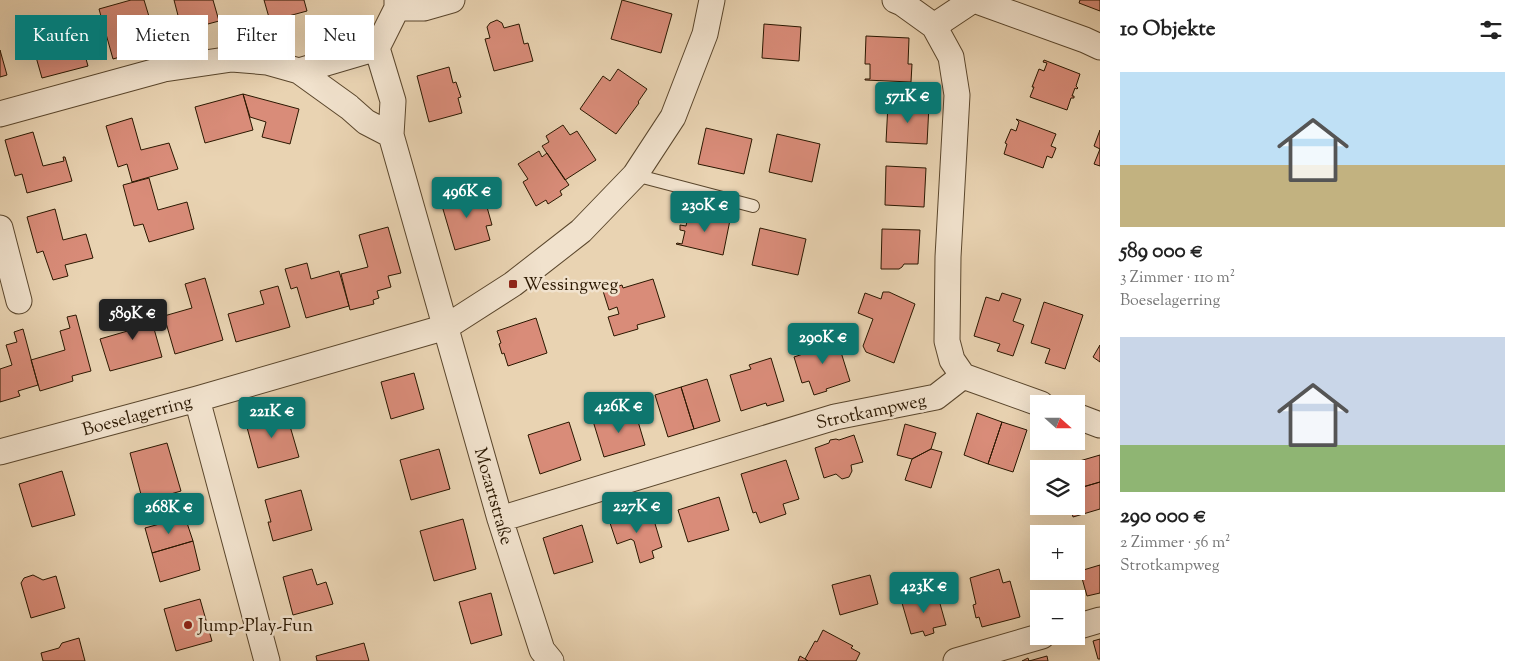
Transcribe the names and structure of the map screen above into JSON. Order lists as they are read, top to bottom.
{
  "streets": {
    "street": ["Strotkampweg", "Boeselagerring", "Mozartstraße"]
  },
  "crossings": [
    ["Strotkampweg", "Mozartstraße"],
    ["Boeselagerring", "Mozartstraße"]
  ],
  "places": {
    "transit": ["Wessingweg"],
    "other": ["Jump-Play-Fun"]
  },
  "north": "right",
  "page": {
    "heading": "10 Objekte",
    "chip": [
      "Kaufen",
      "Mieten",
      "Filter",
      "Neu"
    ],
    "list": [
      {
        "name": "589 000 €",
        "note": "3 Zimmer · 110 m² · Boeselagerring"
      },
      {
        "name": "290 000 €",
        "note": "2 Zimmer · 56 m² · Strotkampweg"
      }
    ],
    "price": [
      "571K €",
      "496K €",
      "230K €",
      "589K €",
      "290K €",
      "426K €",
      "221K €",
      "227K €",
      "268K €",
      "423K €"
    ],
    "map_buttons": ["+", "−"]
  }
}
